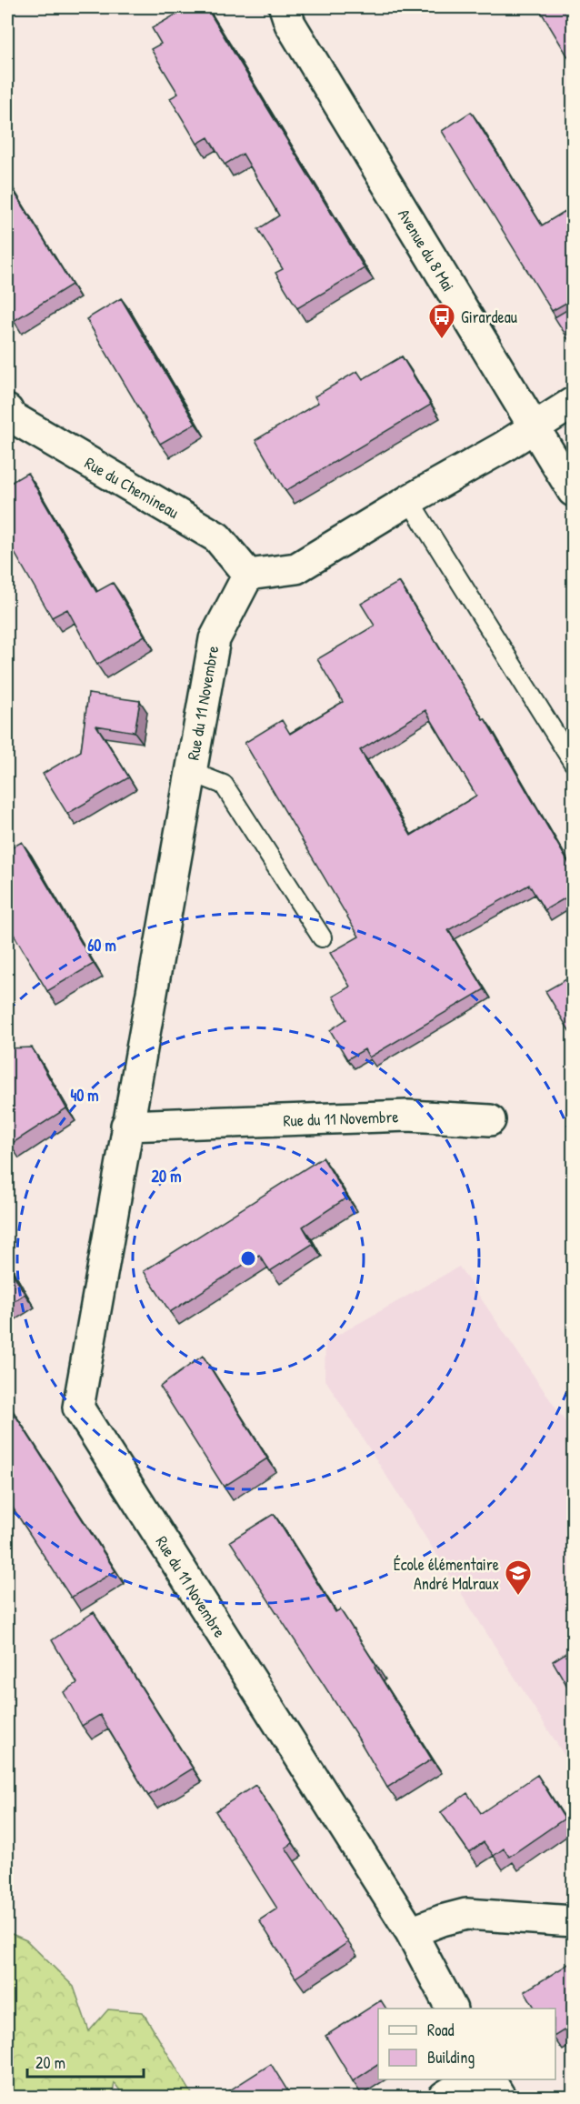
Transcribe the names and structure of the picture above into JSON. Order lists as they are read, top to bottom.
{
  "streets": {
    "street": ["Avenue du 8 Mai", "Rue du Chemineau", "Rue du 11 Novembre"]
  },
  "crossings": [
    ["Rue du Chemineau", "Rue du 11 Novembre"]
  ],
  "places": {
    "bus stop": ["Girardeau"],
    "school or university": ["École élémentaire André Malraux"]
  },
  "legend": ["Road", "Building"],
  "scale_bar": "20 m",
  "rings": ["60 m", "40 m", "20 m"]
}
